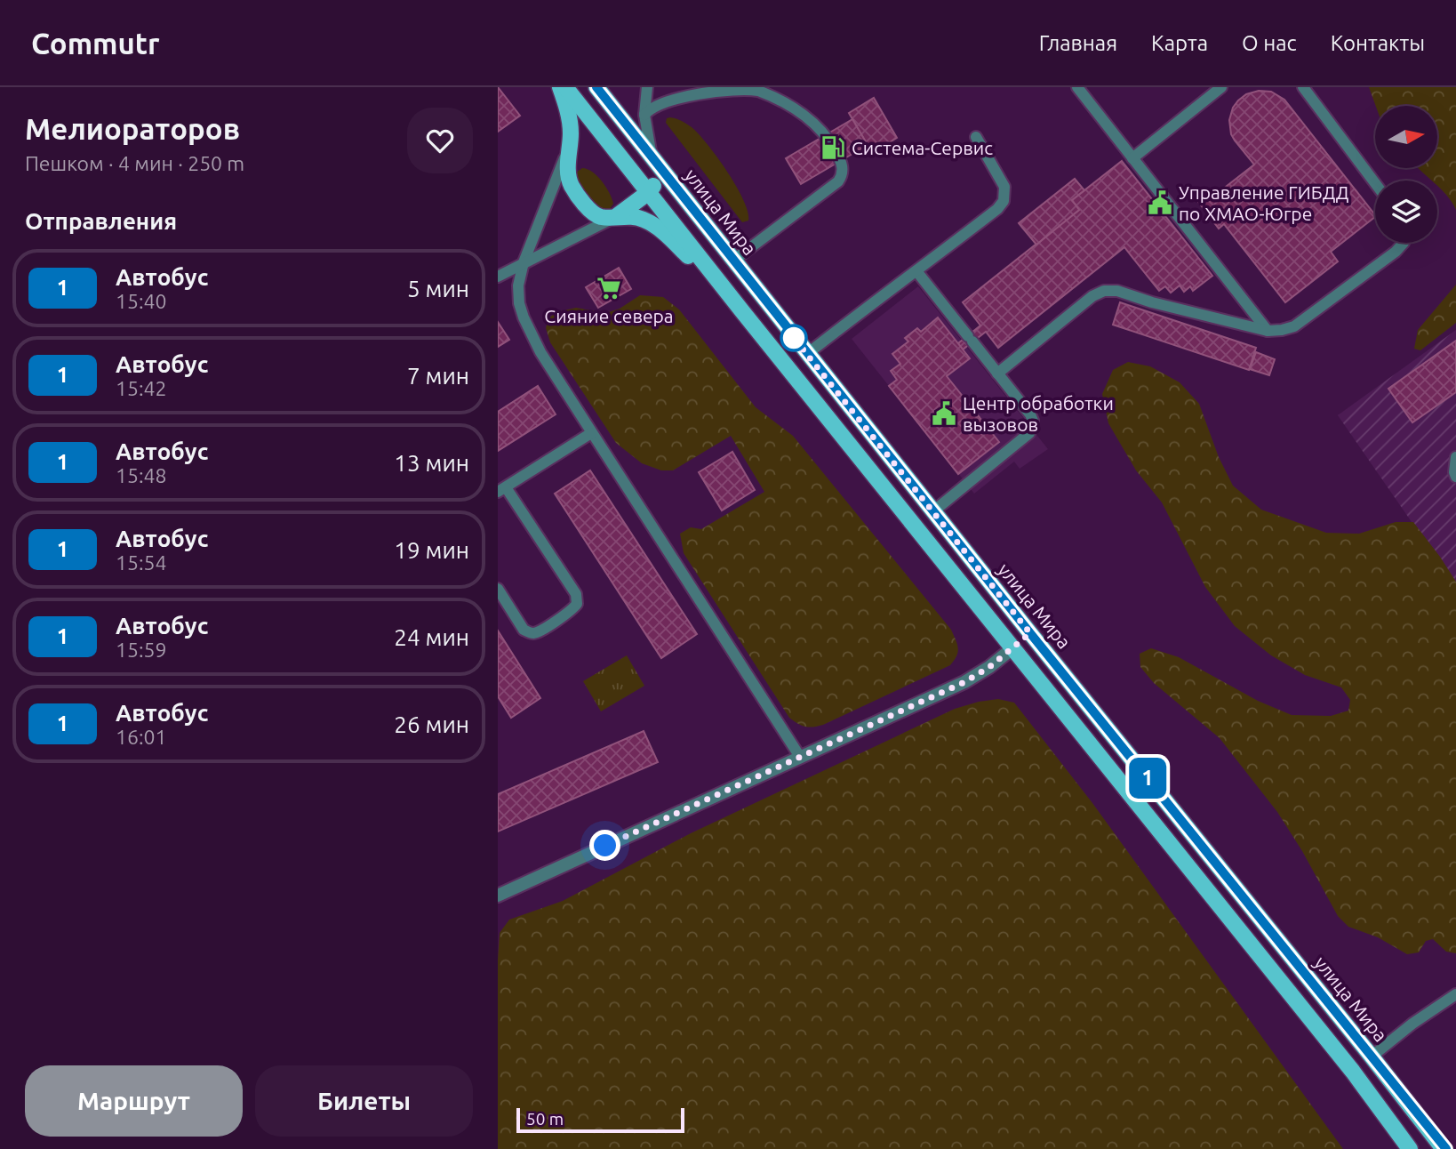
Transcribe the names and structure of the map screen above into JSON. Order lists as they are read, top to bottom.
{
  "streets": {
    "main road": ["улица Мира"]
  },
  "places": {
    "fuel station": ["Система-Cервис"],
    "public building": ["Управление ГИБДД по ХМАО-Югре", "Центр обработки вызовов"],
    "supermarket": ["Сияние севера"]
  },
  "lines": ["bus line 1"],
  "scale_bar": "50 m",
  "north": "right",
  "page": {
    "header": "Commutr",
    "nav": [
      "Главная",
      "Карта",
      "О нас",
      "Контакты"
    ],
    "heading": [
      ["Мелиораторов", "Пешком · 4 мин · 250 m"],
      "Отправления"
    ],
    "on_map": "1",
    "list": [
      {
        "mark": "1",
        "name": "Автобус",
        "note": "15:40",
        "value": "5 мин"
      },
      {
        "mark": "1",
        "name": "Автобус",
        "note": "15:42",
        "value": "7 мин"
      },
      {
        "mark": "1",
        "name": "Автобус",
        "note": "15:48",
        "value": "13 мин"
      },
      {
        "mark": "1",
        "name": "Автобус",
        "note": "15:54",
        "value": "19 мин"
      },
      {
        "mark": "1",
        "name": "Автобус",
        "note": "15:59",
        "value": "24 мин"
      },
      {
        "mark": "1",
        "name": "Автобус",
        "note": "16:01",
        "value": "26 мин"
      }
    ],
    "buttons": ["Маршрут", "Билеты"],
    "scale": "50 m"
  }
}
